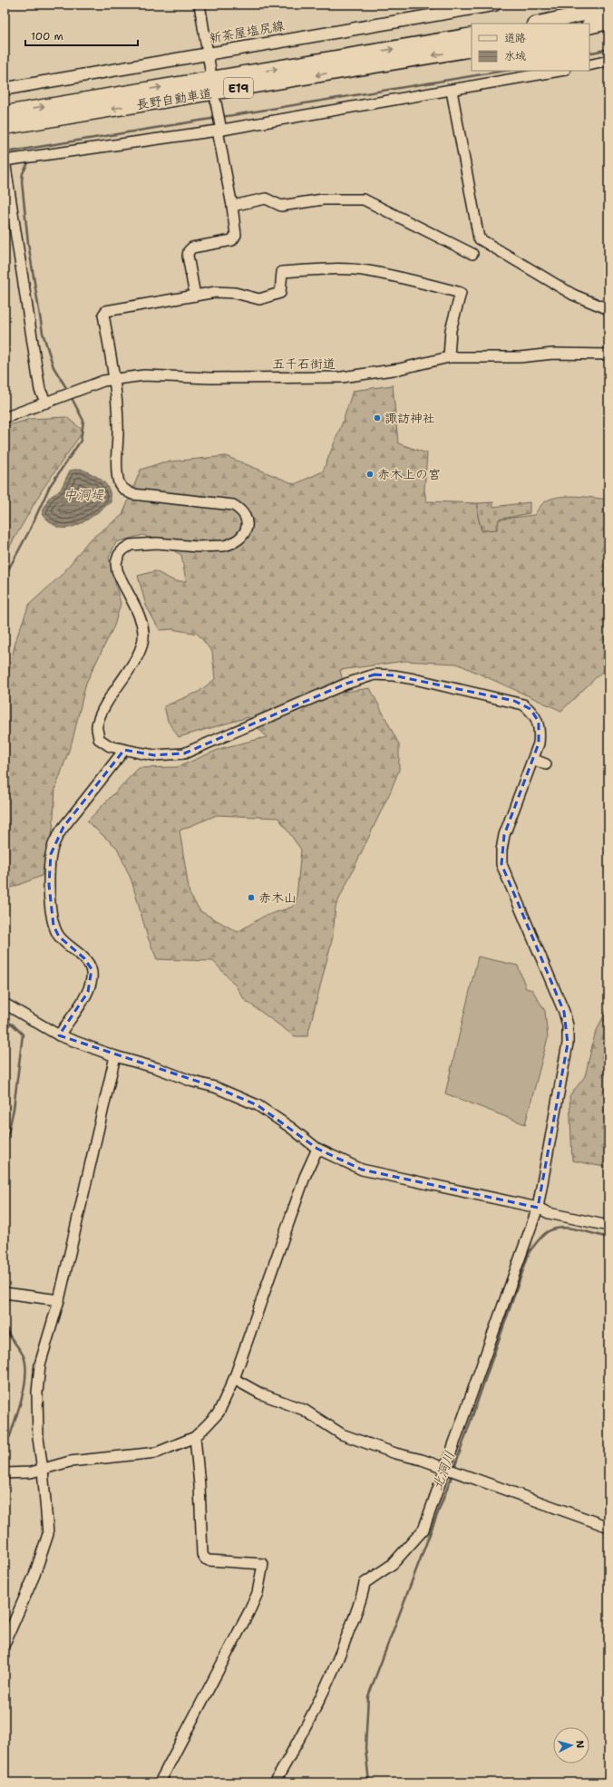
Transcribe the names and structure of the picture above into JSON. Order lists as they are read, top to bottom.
{
  "streets": {
    "highway": ["E19", "長野自動車道"],
    "main road": ["新茶屋塩尻線"],
    "street": ["五千石街道"]
  },
  "water": ["中洞堤", "北洞川"],
  "places": ["諏訪神社", "赤木上の宮", "赤木山"],
  "legend": ["道路", "水域"],
  "scale_bar": "100 m",
  "north": "right"
}
